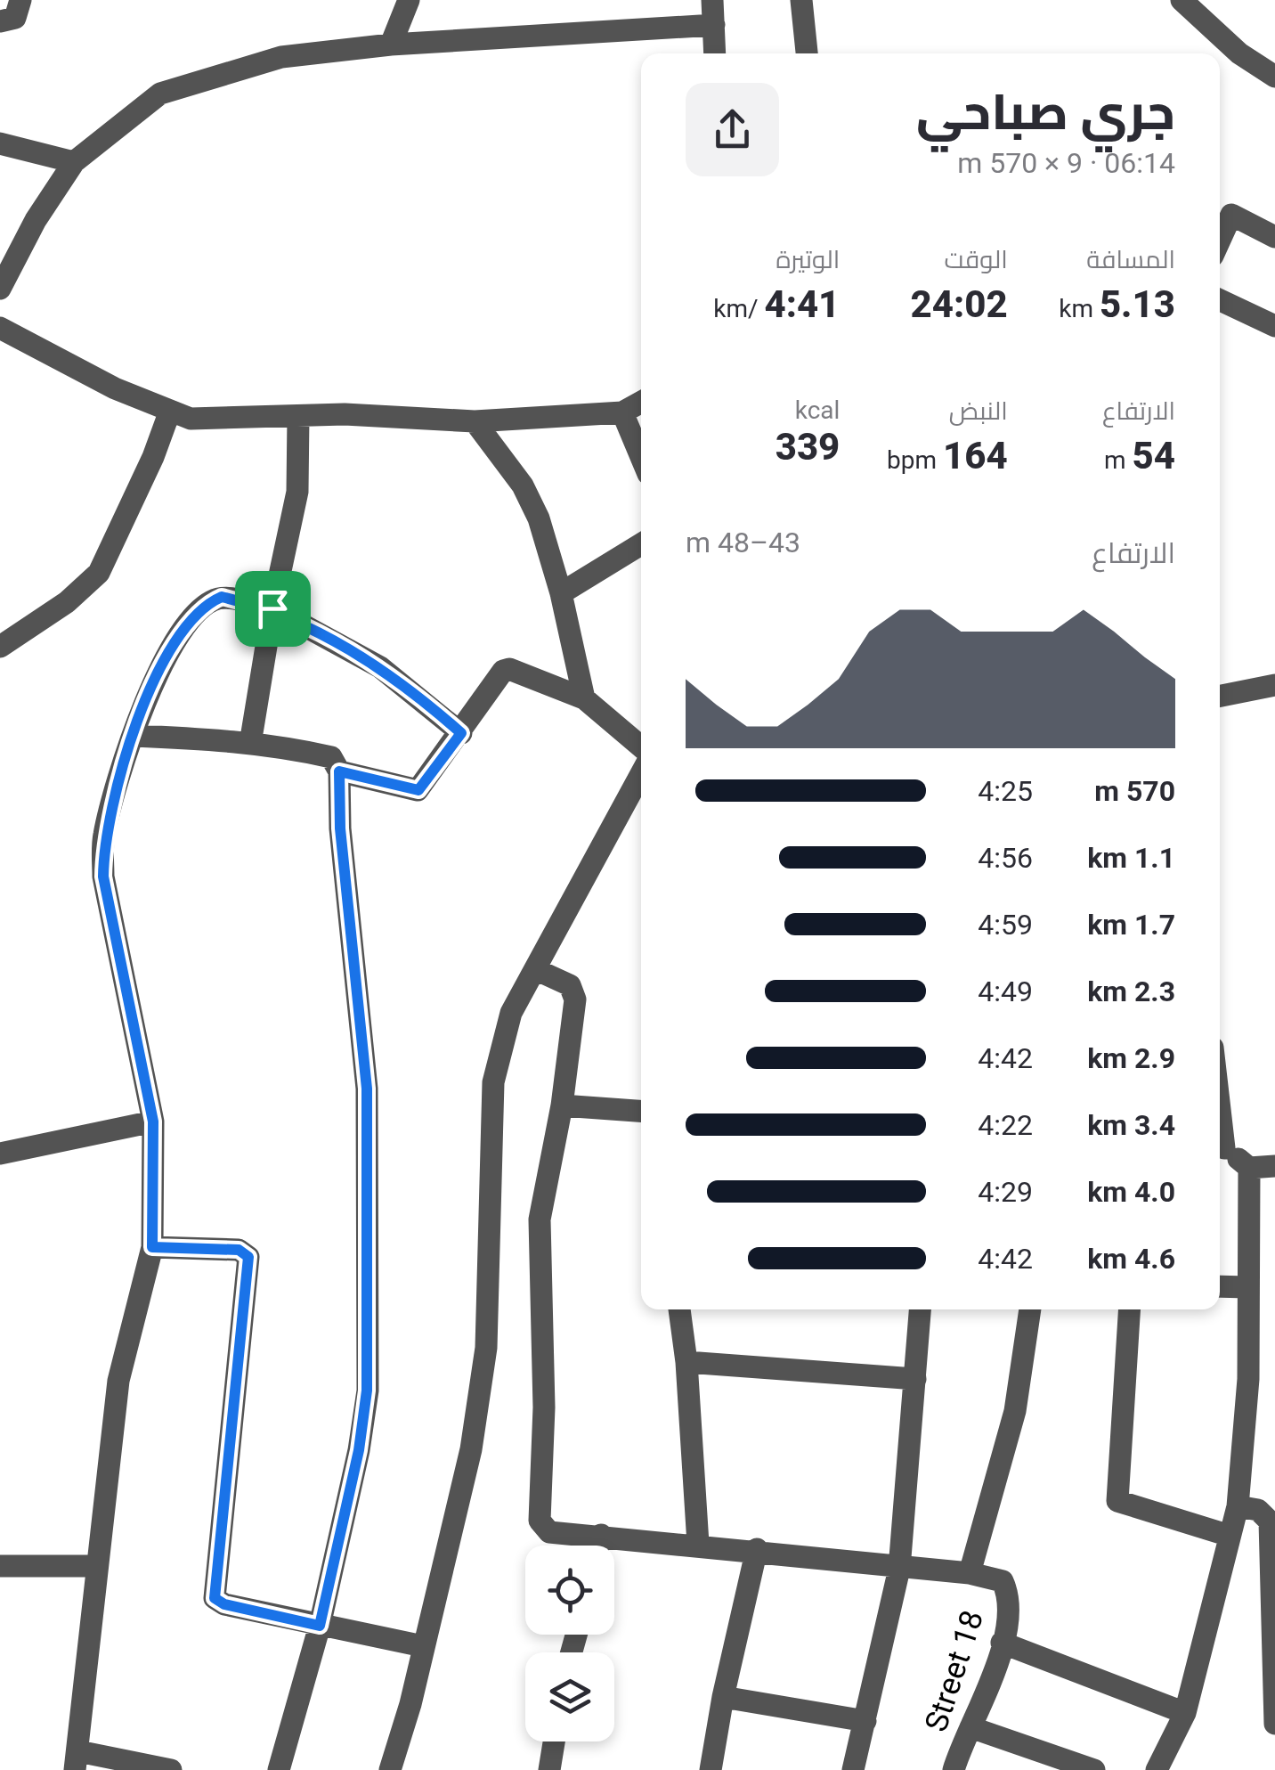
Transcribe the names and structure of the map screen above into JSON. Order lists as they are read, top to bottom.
{
  "streets": {
    "street": ["Street 18"]
  },
  "page": {
    "heading": ["جري صباحي", "06:14 · 9 × 570 m"],
    "stats": [
      ["المسافة", "5.13 km"],
      ["الوقت", "24:02"],
      ["الوتيرة", "4:41 /km"],
      ["الارتفاع", "54 m"],
      ["النبض", "164 bpm"],
      ["kcal", "339"]
    ],
    "chart": ["الارتفاع", "43–48 m"],
    "list": [
      {
        "name": "570 m",
        "note": "4:25"
      },
      {
        "name": "1.1 km",
        "note": "4:56"
      },
      {
        "name": "1.7 km",
        "note": "4:59"
      },
      {
        "name": "2.3 km",
        "note": "4:49"
      },
      {
        "name": "2.9 km",
        "note": "4:42"
      },
      {
        "name": "3.4 km",
        "note": "4:22"
      },
      {
        "name": "4.0 km",
        "note": "4:29"
      },
      {
        "name": "4.6 km",
        "note": "4:42"
      }
    ]
  }
}
